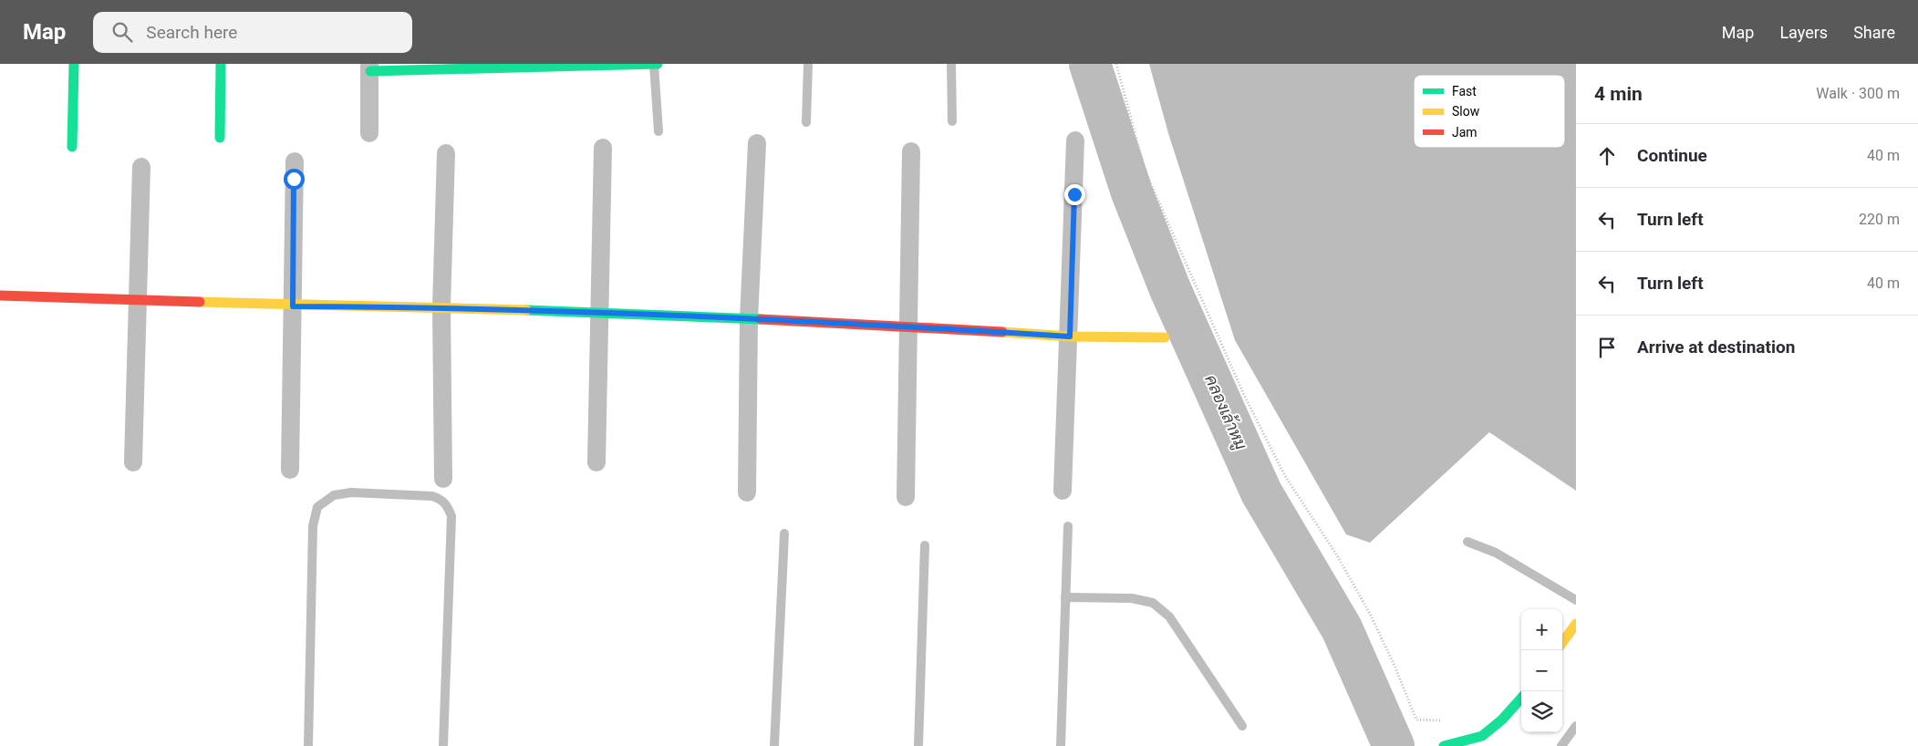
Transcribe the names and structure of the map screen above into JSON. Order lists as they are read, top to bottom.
{
  "water": ["คลองเล้าหมู"],
  "legend": ["Fast", "Slow", "Jam"],
  "page": {
    "header": "Map",
    "search": "Search here",
    "nav": ["Map", "Layers", "Share"],
    "heading": ["4 min", "Walk · 300 m"],
    "list": [
      ["Continue", "40 m"],
      ["Turn left", "220 m"],
      ["Turn left", "40 m"],
      "Arrive at destination"
    ],
    "map_buttons": ["+", "−"]
  }
}
